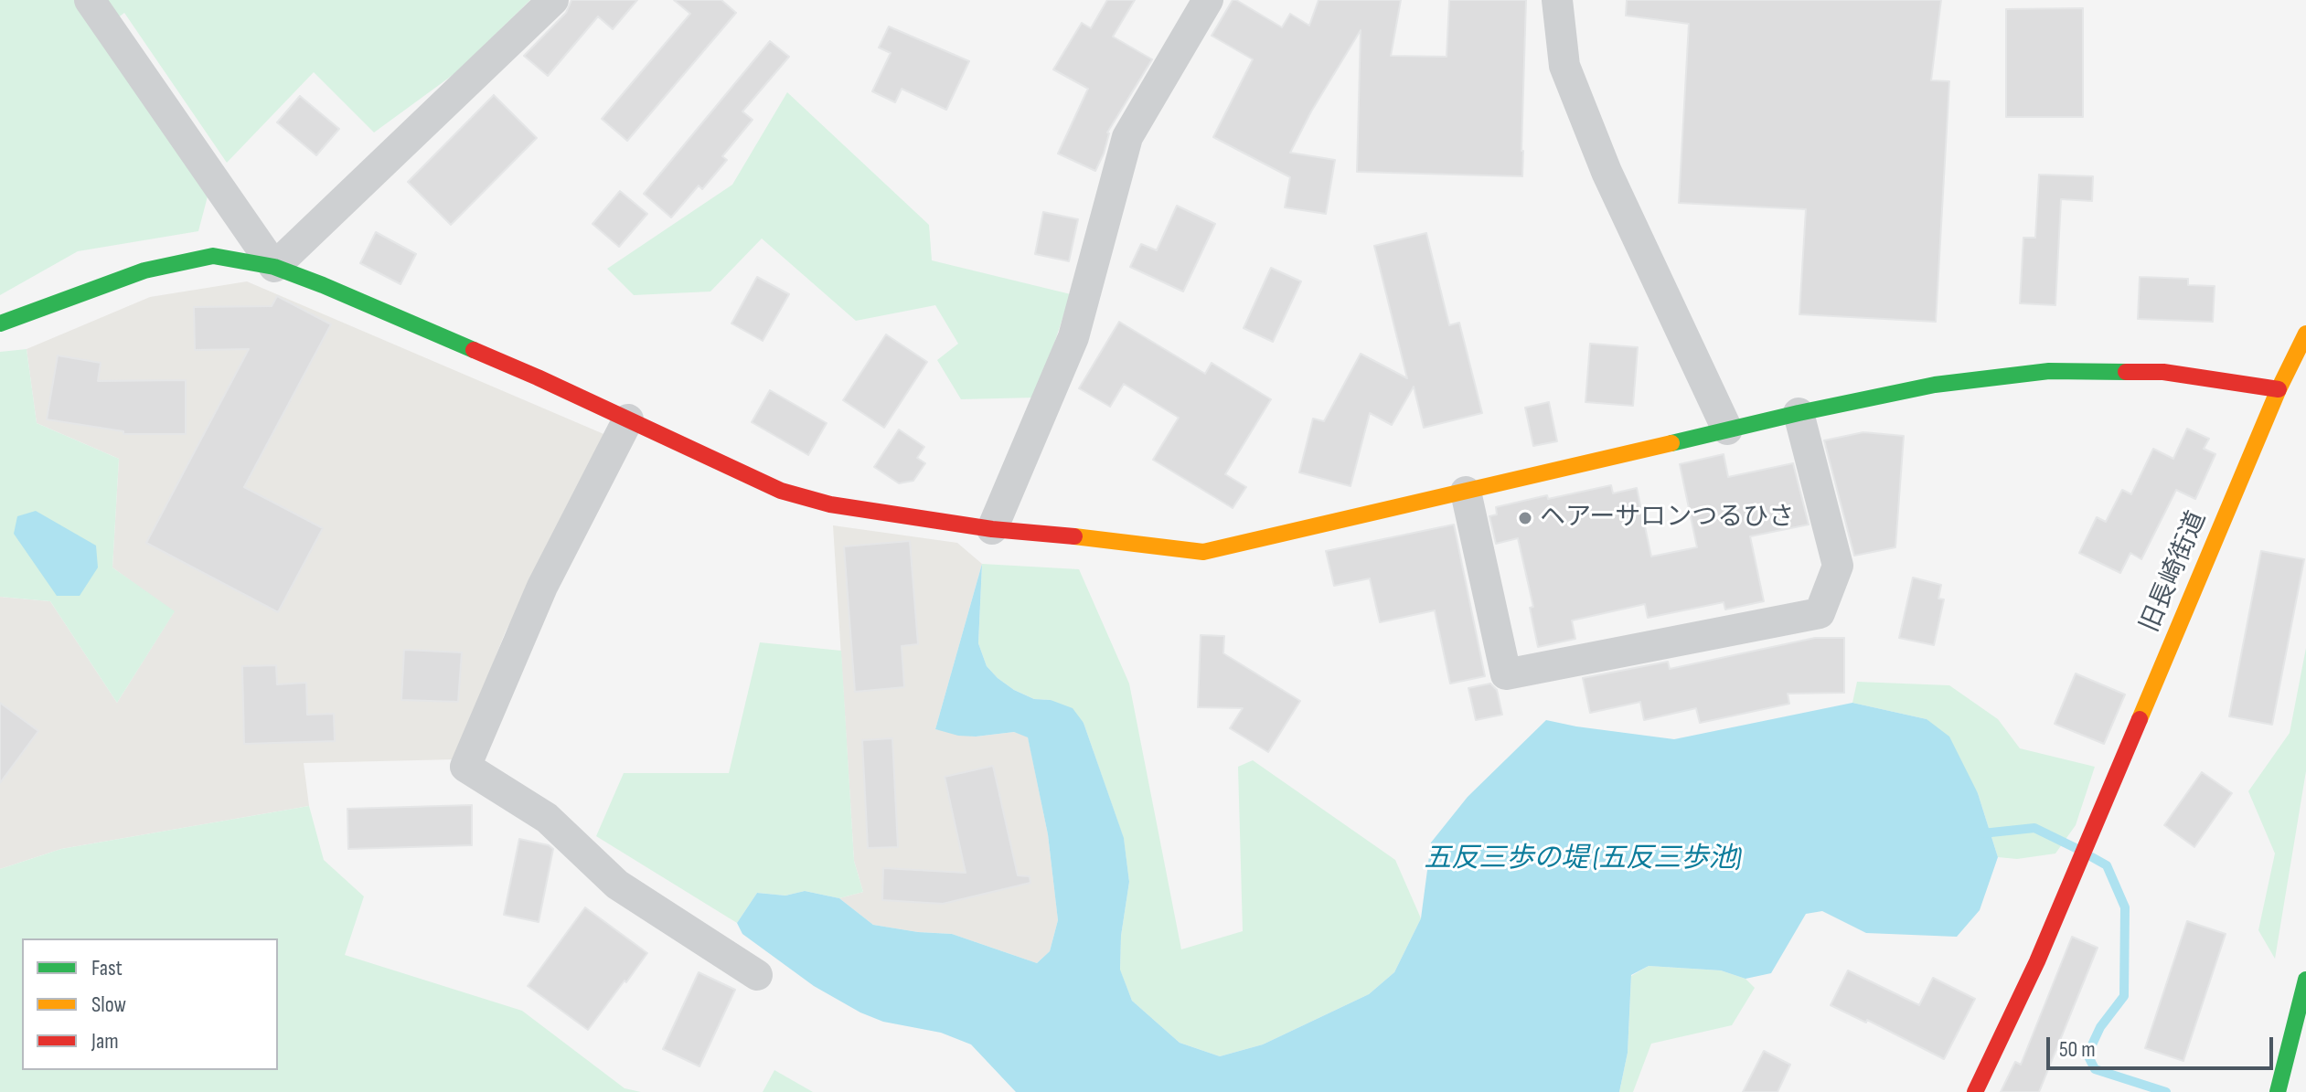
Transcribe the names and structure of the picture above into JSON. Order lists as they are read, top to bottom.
{
  "streets": {
    "main road": ["旧長崎街道"]
  },
  "water": ["五反三歩の堤 (五反三歩池)"],
  "places": ["ヘアーサロンつるひさ"],
  "legend": ["Fast", "Slow", "Jam"],
  "scale_bar": "50 m"
}
